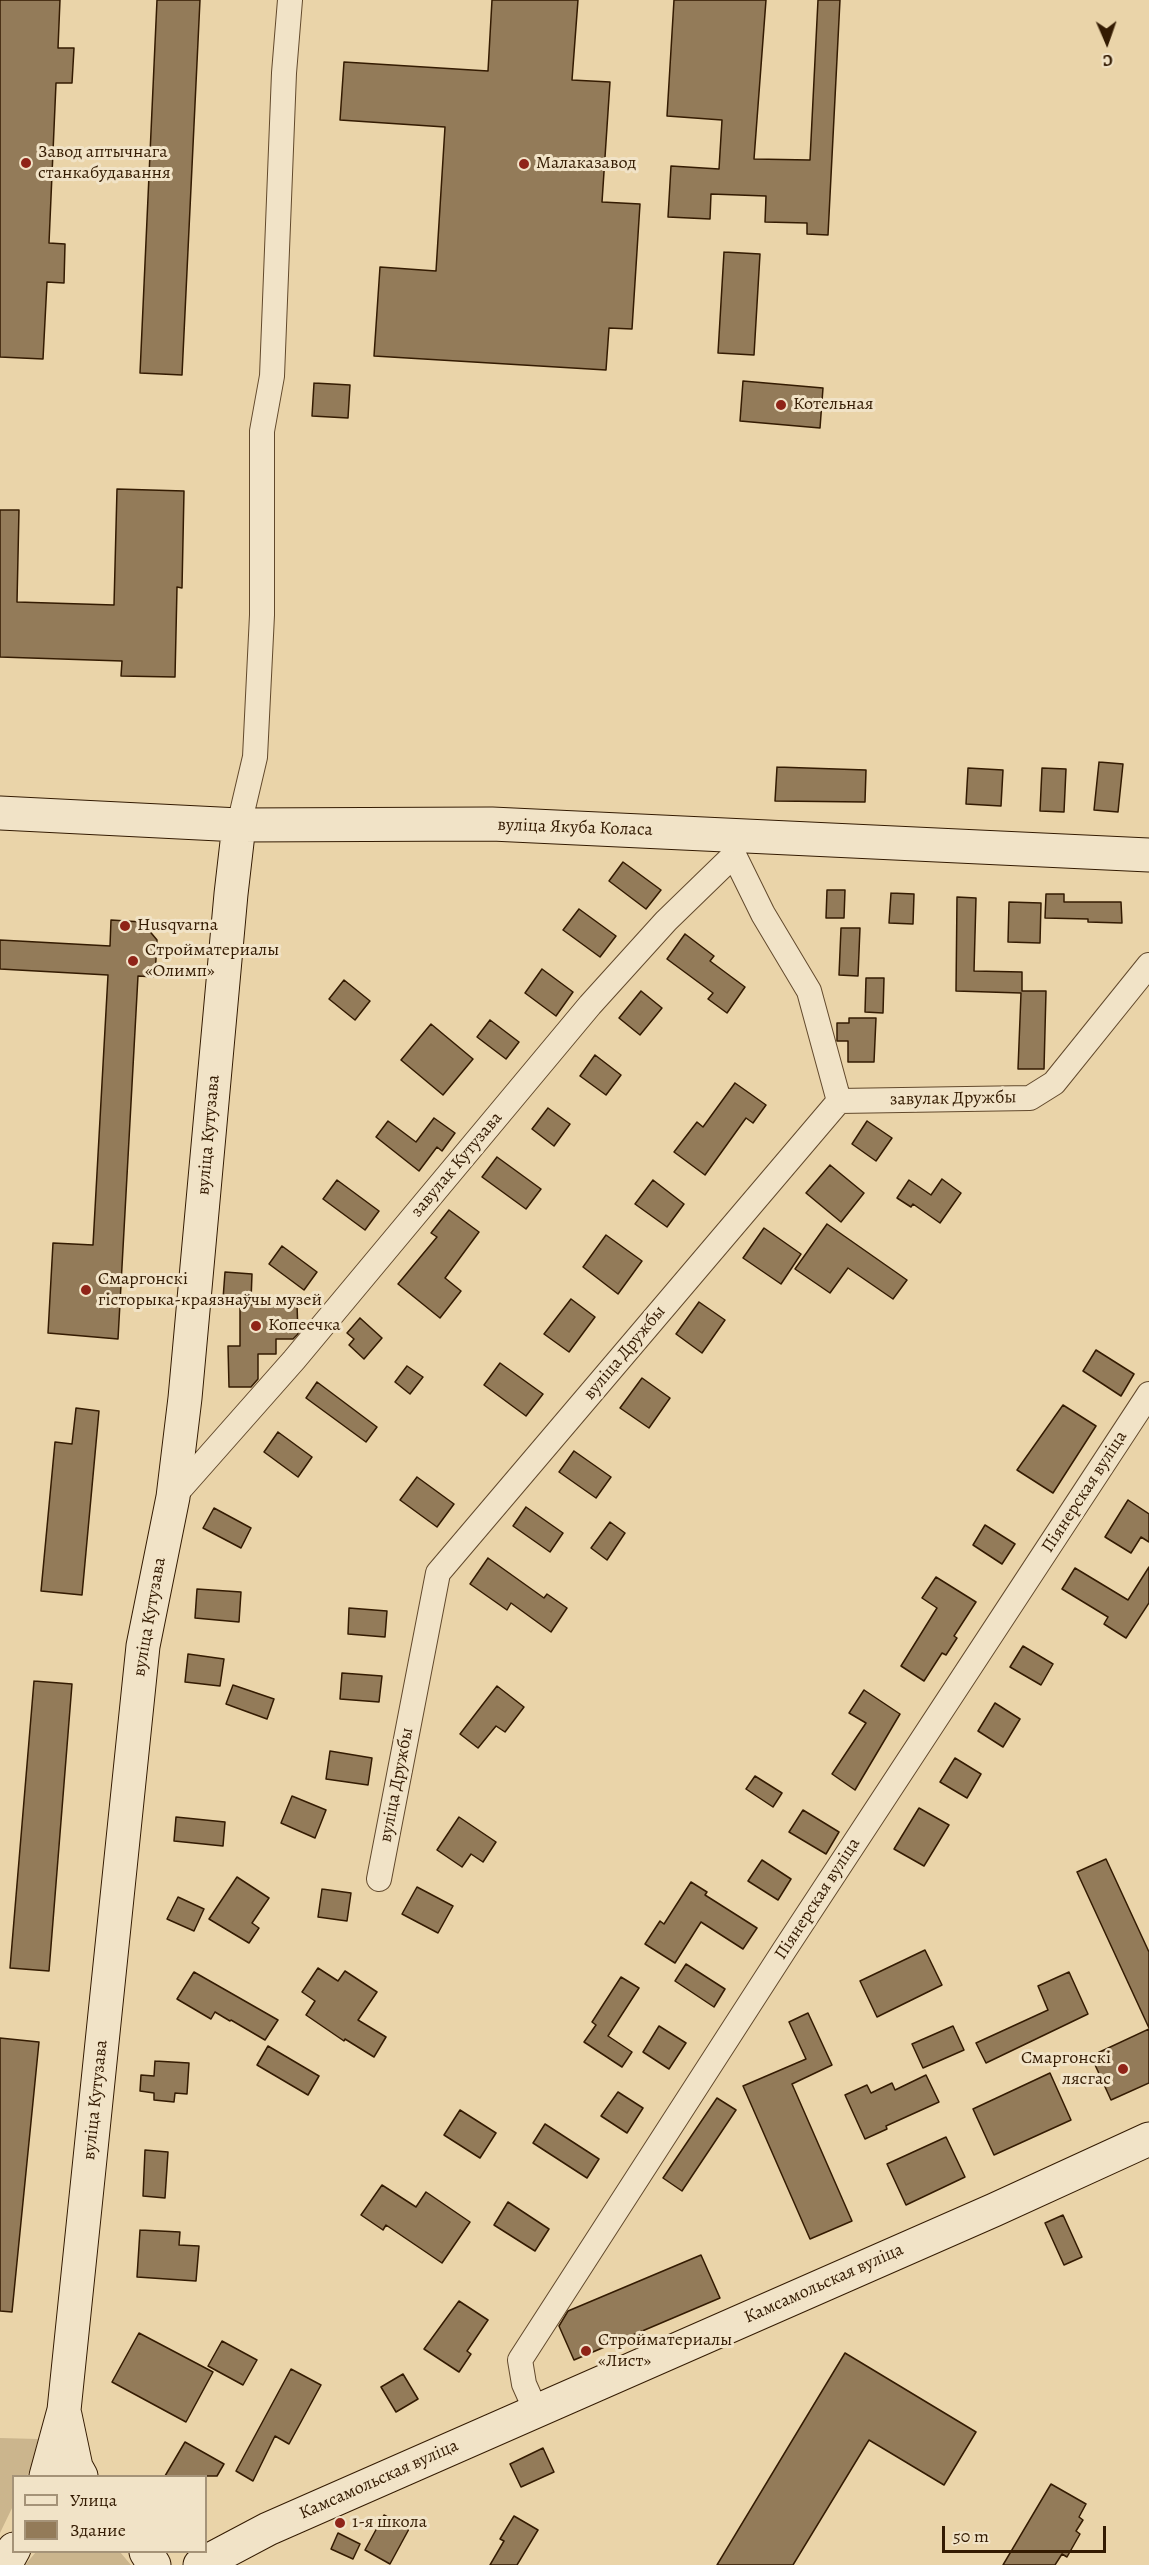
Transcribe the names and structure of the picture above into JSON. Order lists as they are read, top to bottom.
{
  "streets": {
    "main road": ["вуліца Якуба Коласа", "вуліца Кутузава", "Камсамольская вуліца"],
    "street": [
      "завулак Дружбы",
      "завулак Кутузава",
      "вуліца Дружбы",
      "Піянерская вуліца"
    ]
  },
  "crossings": [
    ["вуліца Якуба Коласа", "вуліца Кутузава"],
    ["вуліца Якуба Коласа", "завулак Кутузава"],
    ["завулак Дружбы", "вуліца Дружбы"],
    ["вуліца Кутузава", "завулак Кутузава"],
    ["Піянерская вуліца", "Камсамольская вуліца"]
  ],
  "places": [
    "Завод аптычнага станкабудавання",
    "Малаказавод",
    "Котельная",
    "Husqvarna",
    "Стройматериалы «Олимп»",
    "Смаргонскі гісторыка-краязнаўчы музей",
    "Копеечка",
    "Смаргонскі лясгас",
    "Стройматериалы «Лист»",
    "1-я школа"
  ],
  "legend": ["Улица", "Здание"],
  "scale_bar": "50 m",
  "north": "bottom"
}
